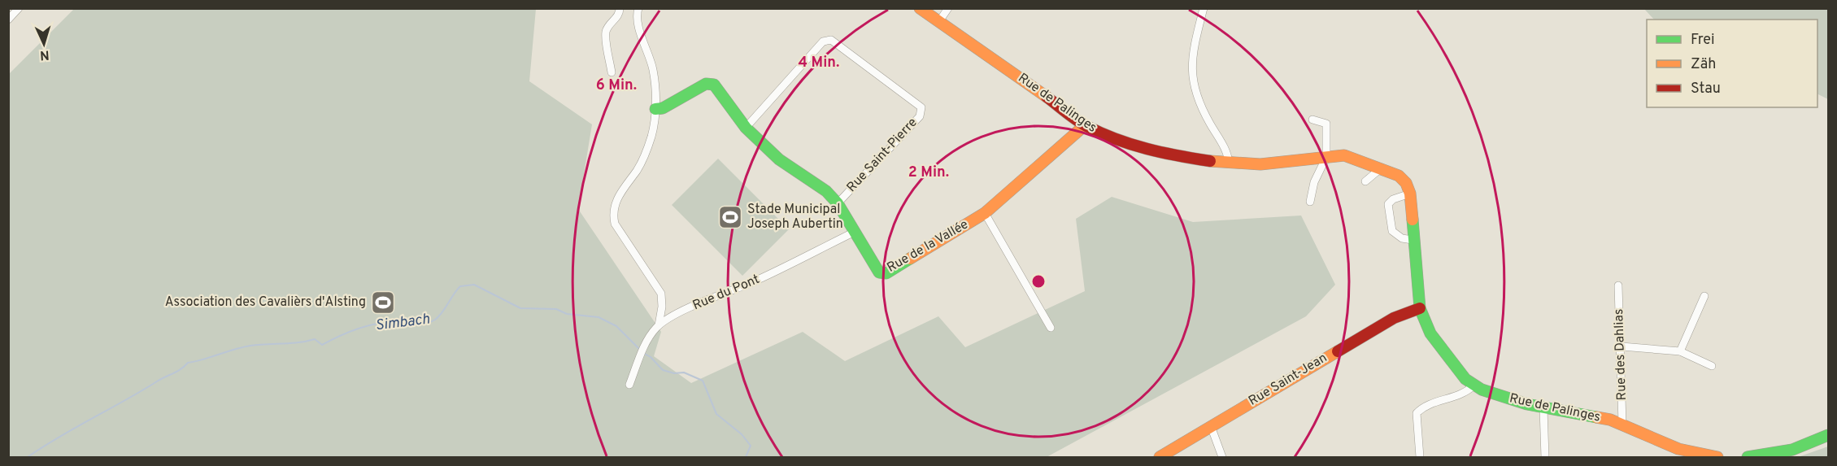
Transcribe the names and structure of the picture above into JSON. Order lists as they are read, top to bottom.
{
  "streets": {
    "main road": ["Rue de Palinges", "Rue de la Vallée", "Rue Saint-Jean"],
    "street": ["Rue Saint-Pierre", "Rue du Pont", "Rue des Dahlias"]
  },
  "crossings": [
    ["Rue de Palinges", "Rue de la Vallée"],
    ["Rue de Palinges", "Rue des Dahlias"],
    ["Rue de Palinges", "Rue Saint-Jean"],
    ["Rue Saint-Pierre", "Rue de la Vallée"],
    ["Rue de la Vallée", "Rue du Pont"]
  ],
  "water": ["Simbach"],
  "places": {
    "sports": ["Stade Municipal Joseph Aubertin", "Association des Cavalièrs d'Alsting"]
  },
  "legend": ["Frei", "Zäh", "Stau"],
  "north": "bottom",
  "rings": ["4 Min.", "6 Min.", "2 Min."]
}
